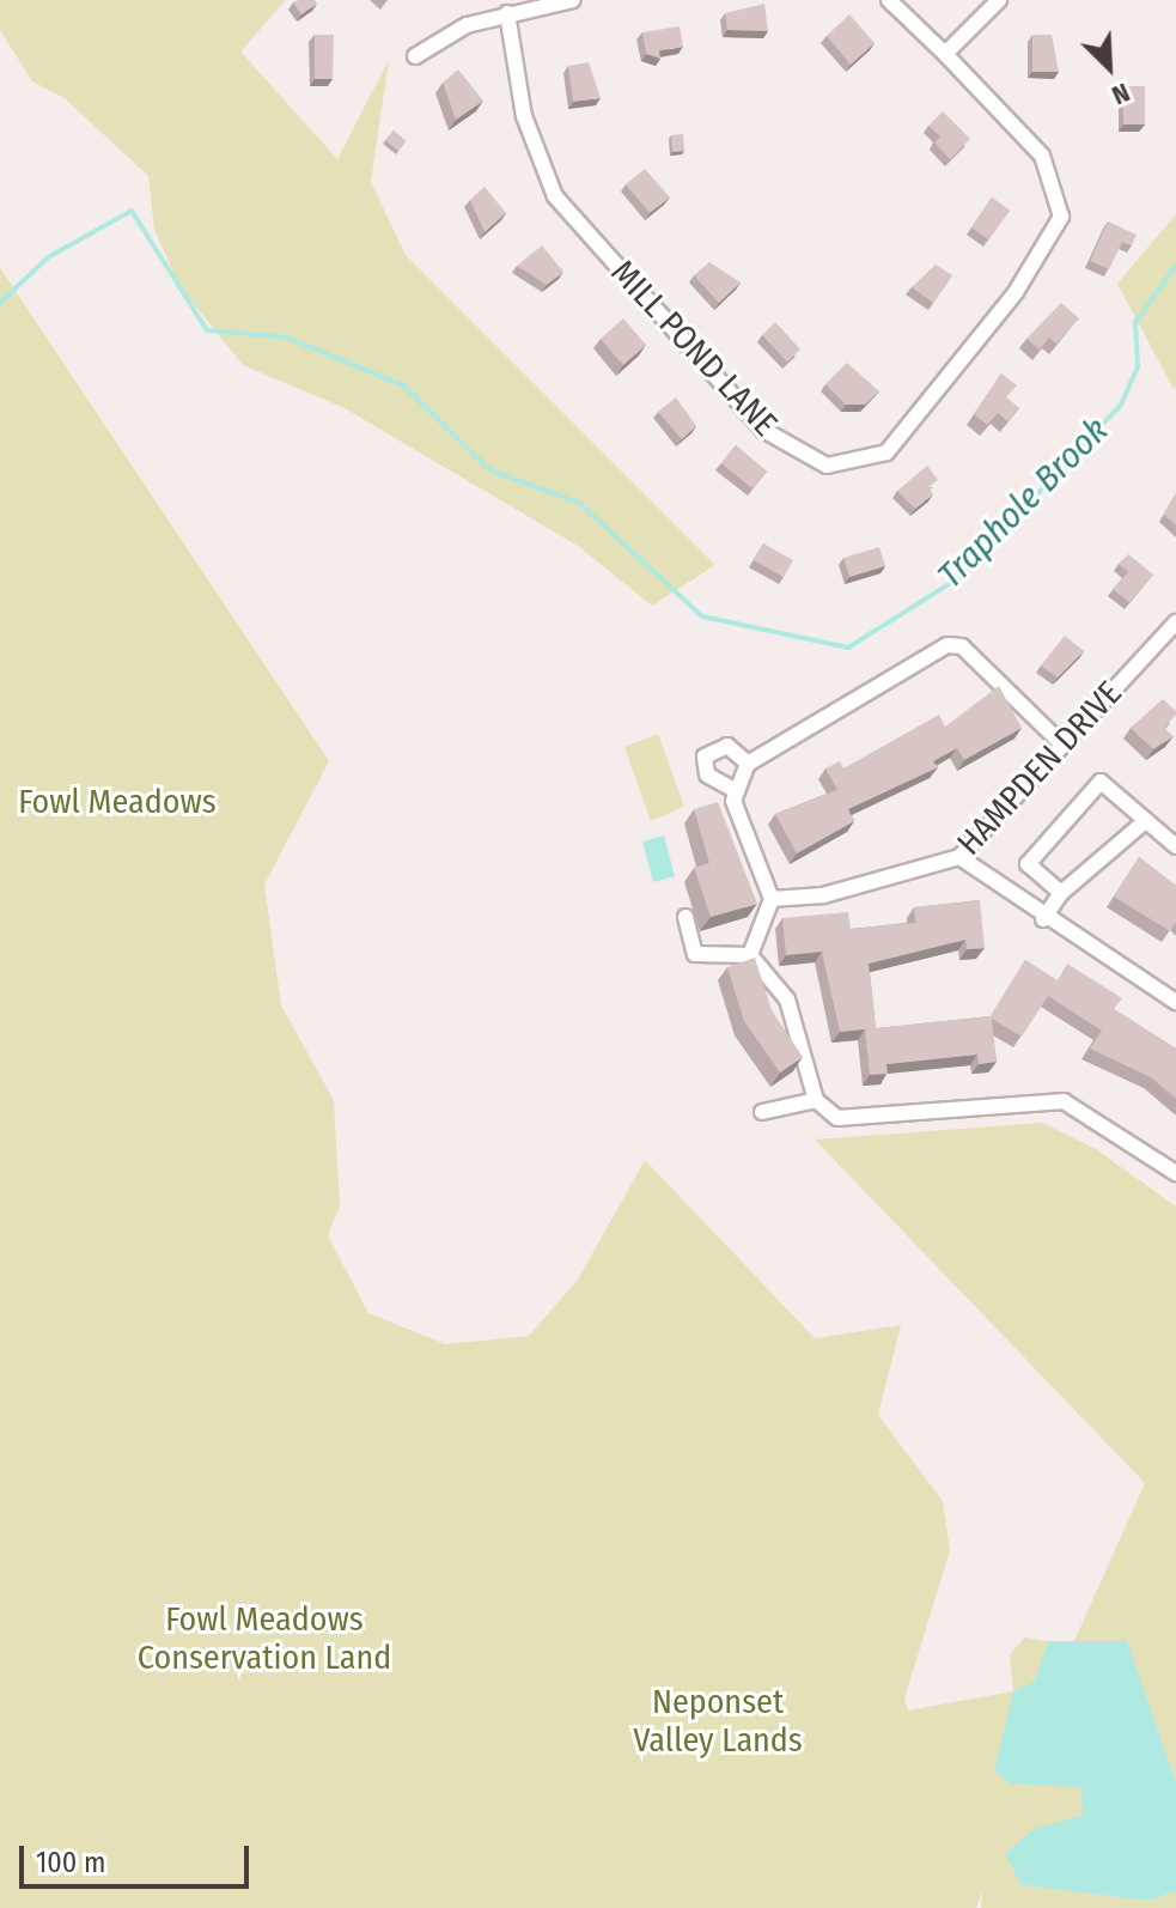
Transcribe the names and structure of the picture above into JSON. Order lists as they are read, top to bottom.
{
  "streets": {
    "street": ["MILL POND LANE", "HAMPDEN DRIVE"]
  },
  "water": ["Traphole Brook"],
  "parks": ["Fowl Meadows", "Fowl Meadows Conservation Land", "Neponset Valley Lands"],
  "scale_bar": "100 m",
  "north": "bottom right"
}
